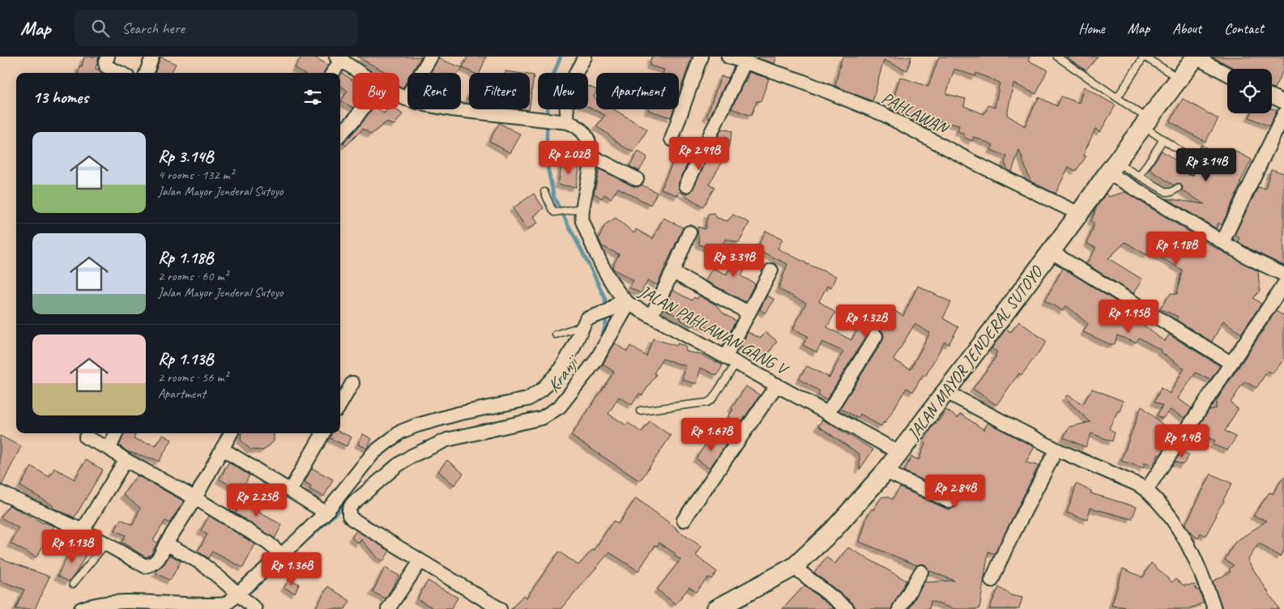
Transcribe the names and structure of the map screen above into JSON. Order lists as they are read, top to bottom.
{
  "streets": {
    "main road": ["JALAN MAYOR JENDERAL SUTOYO"],
    "street": ["PAHLAWAN", "JALAN PAHLAWAN GANG V"]
  },
  "crossings": [
    ["PAHLAWAN", "JALAN MAYOR JENDERAL SUTOYO"],
    ["JALAN PAHLAWAN GANG V", "JALAN MAYOR JENDERAL SUTOYO"]
  ],
  "water": ["Kranji"],
  "page": {
    "header": "Map",
    "search": "Search here",
    "nav": [
      "Home",
      "Map",
      "About",
      "Contact"
    ],
    "chip": [
      "Buy",
      "Rent",
      "Filters",
      "New",
      "Apartment"
    ],
    "heading": "13 homes",
    "list": [
      {
        "name": "Rp 3.14B",
        "note": "4 rooms · 132 m² · Jalan Mayor Jenderal Sutoyo"
      },
      {
        "name": "Rp 1.18B",
        "note": "2 rooms · 60 m² · Jalan Mayor Jenderal Sutoyo"
      },
      {
        "name": "Rp 1.13B",
        "note": "2 rooms · 56 m² · Apartment"
      }
    ],
    "price": [
      "Rp 2.49B",
      "Rp 2.02B",
      "Rp 3.14B",
      "Rp 1.18B",
      "Rp 3.39B",
      "Rp 1.95B",
      "Rp 1.32B",
      "Rp 1.67B",
      "Rp 1.4B",
      "Rp 2.84B",
      "Rp 2.25B",
      "Rp 1.13B",
      "Rp 1.36B"
    ]
  }
}
